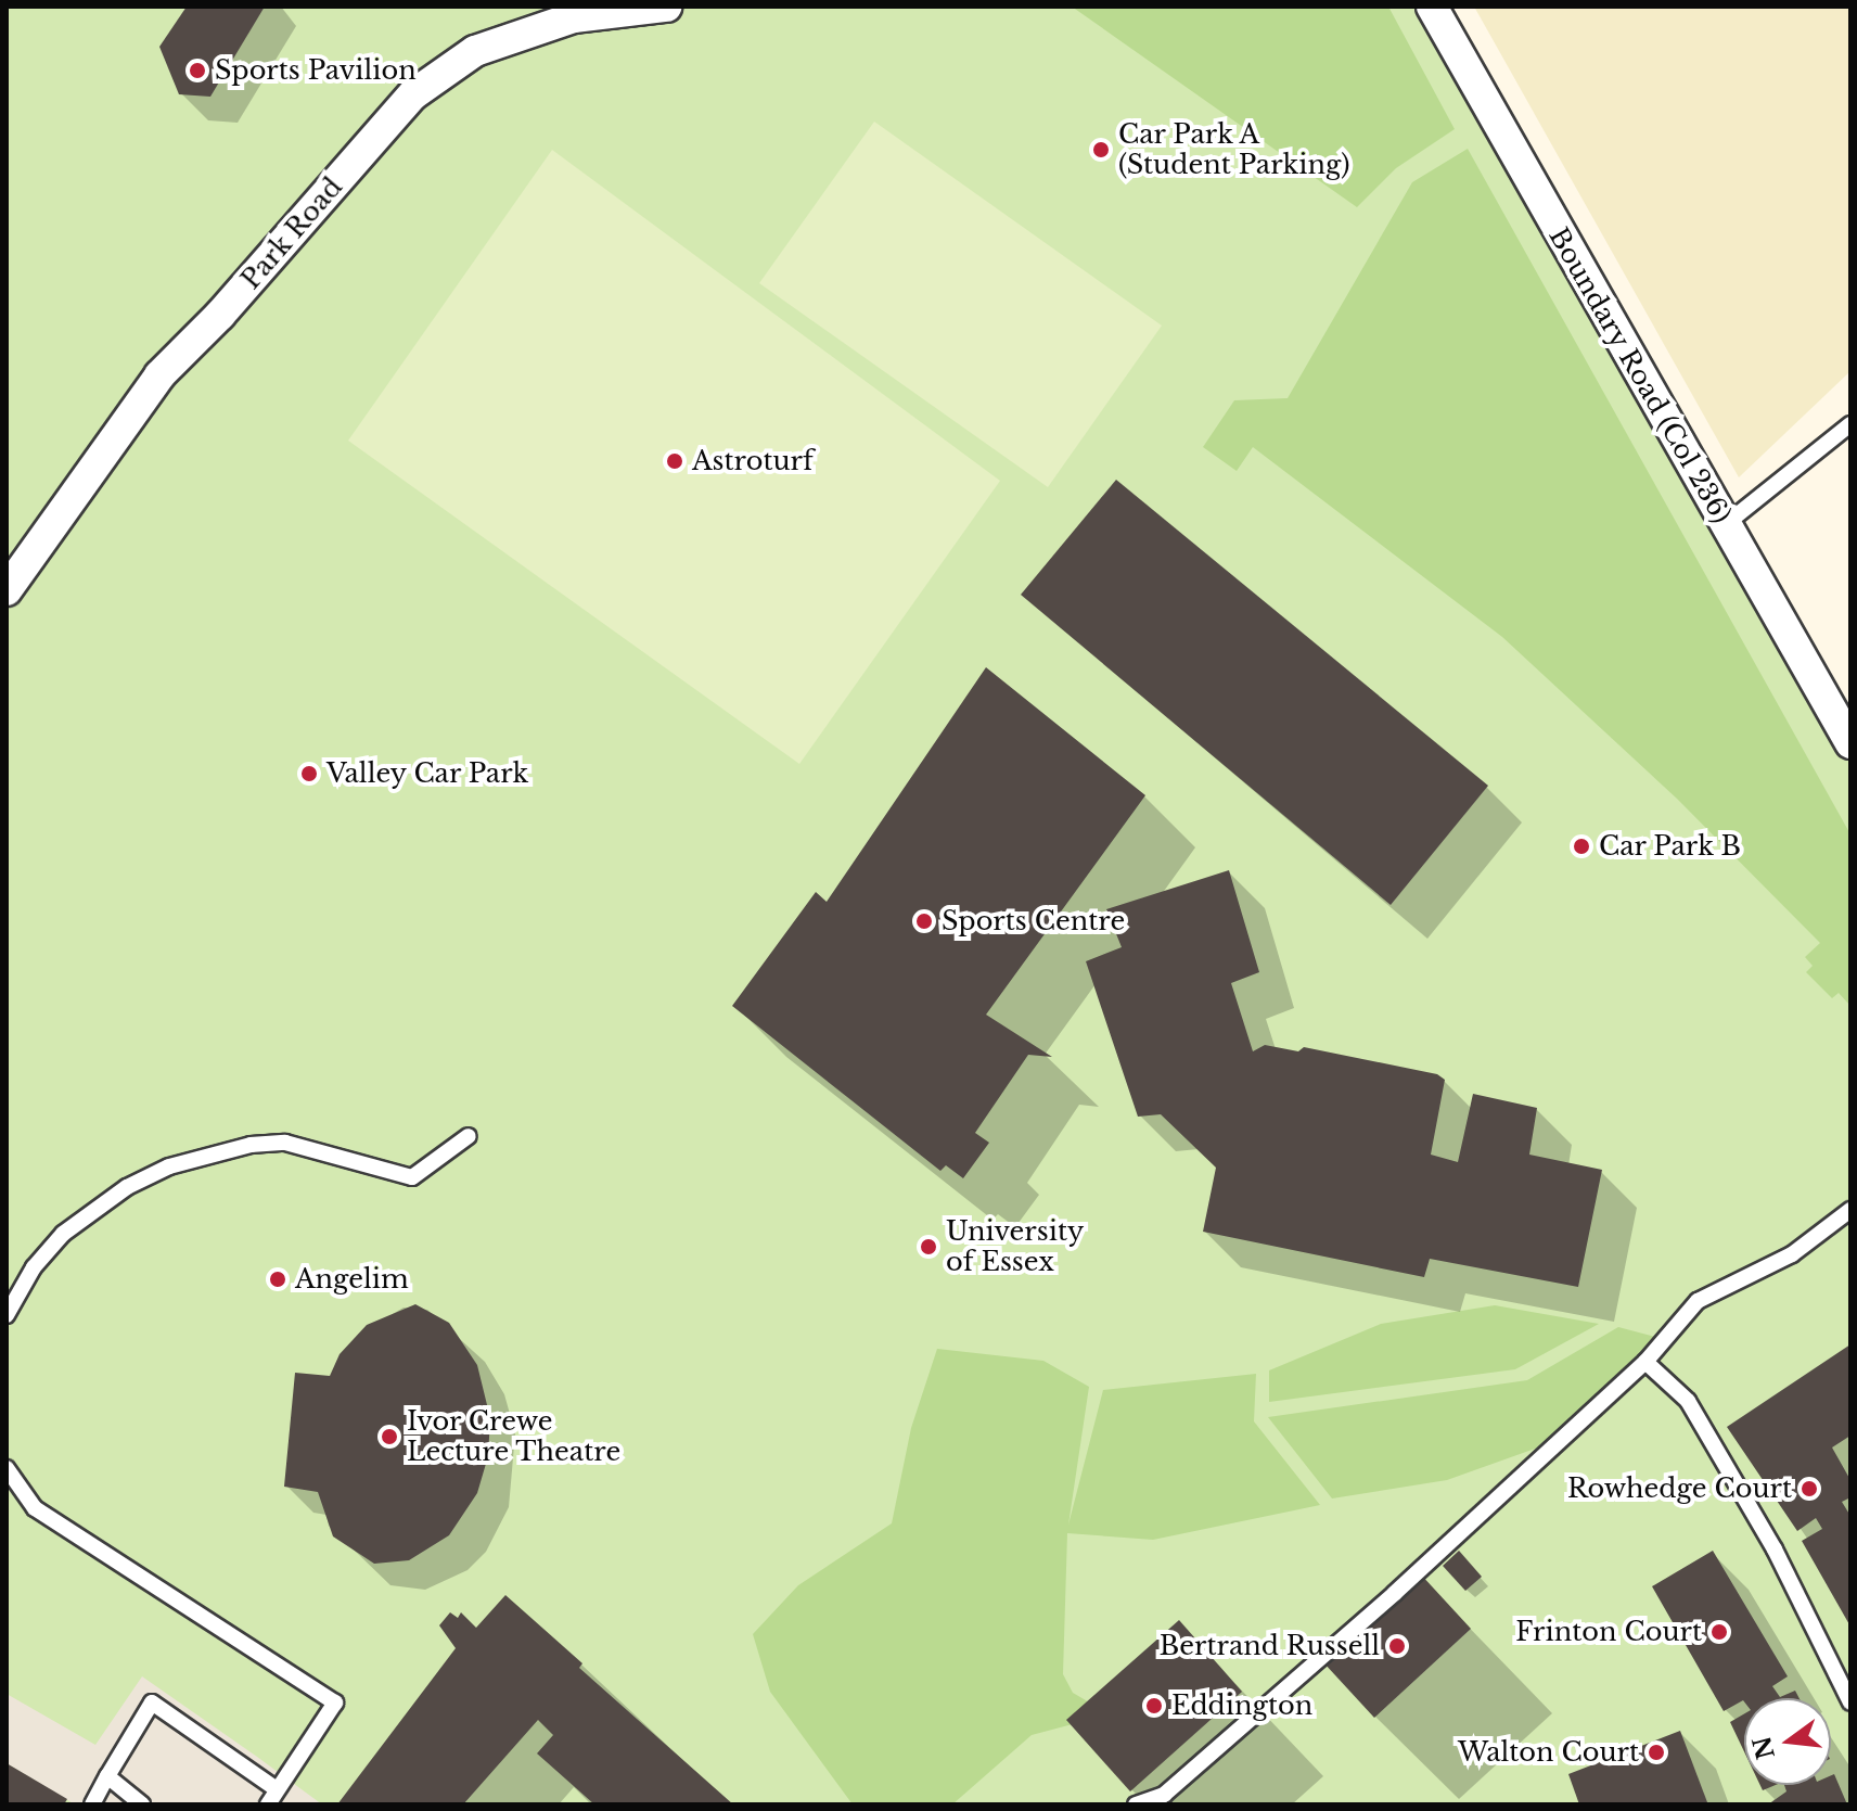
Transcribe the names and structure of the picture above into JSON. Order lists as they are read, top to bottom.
{
  "streets": {
    "street": ["Park Road", "Boundary Road (Col 236)"]
  },
  "places": [
    "Sports Pavilion",
    "Car Park A (Student Parking)",
    "Astroturf",
    "Valley Car Park",
    "Car Park B",
    "Sports Centre",
    "University of Essex",
    "Angelim",
    "Ivor Crewe Lecture Theatre",
    "Rowhedge Court",
    "Frinton Court",
    "Bertrand Russell",
    "Eddington",
    "Walton Court"
  ],
  "north": "left"
}
